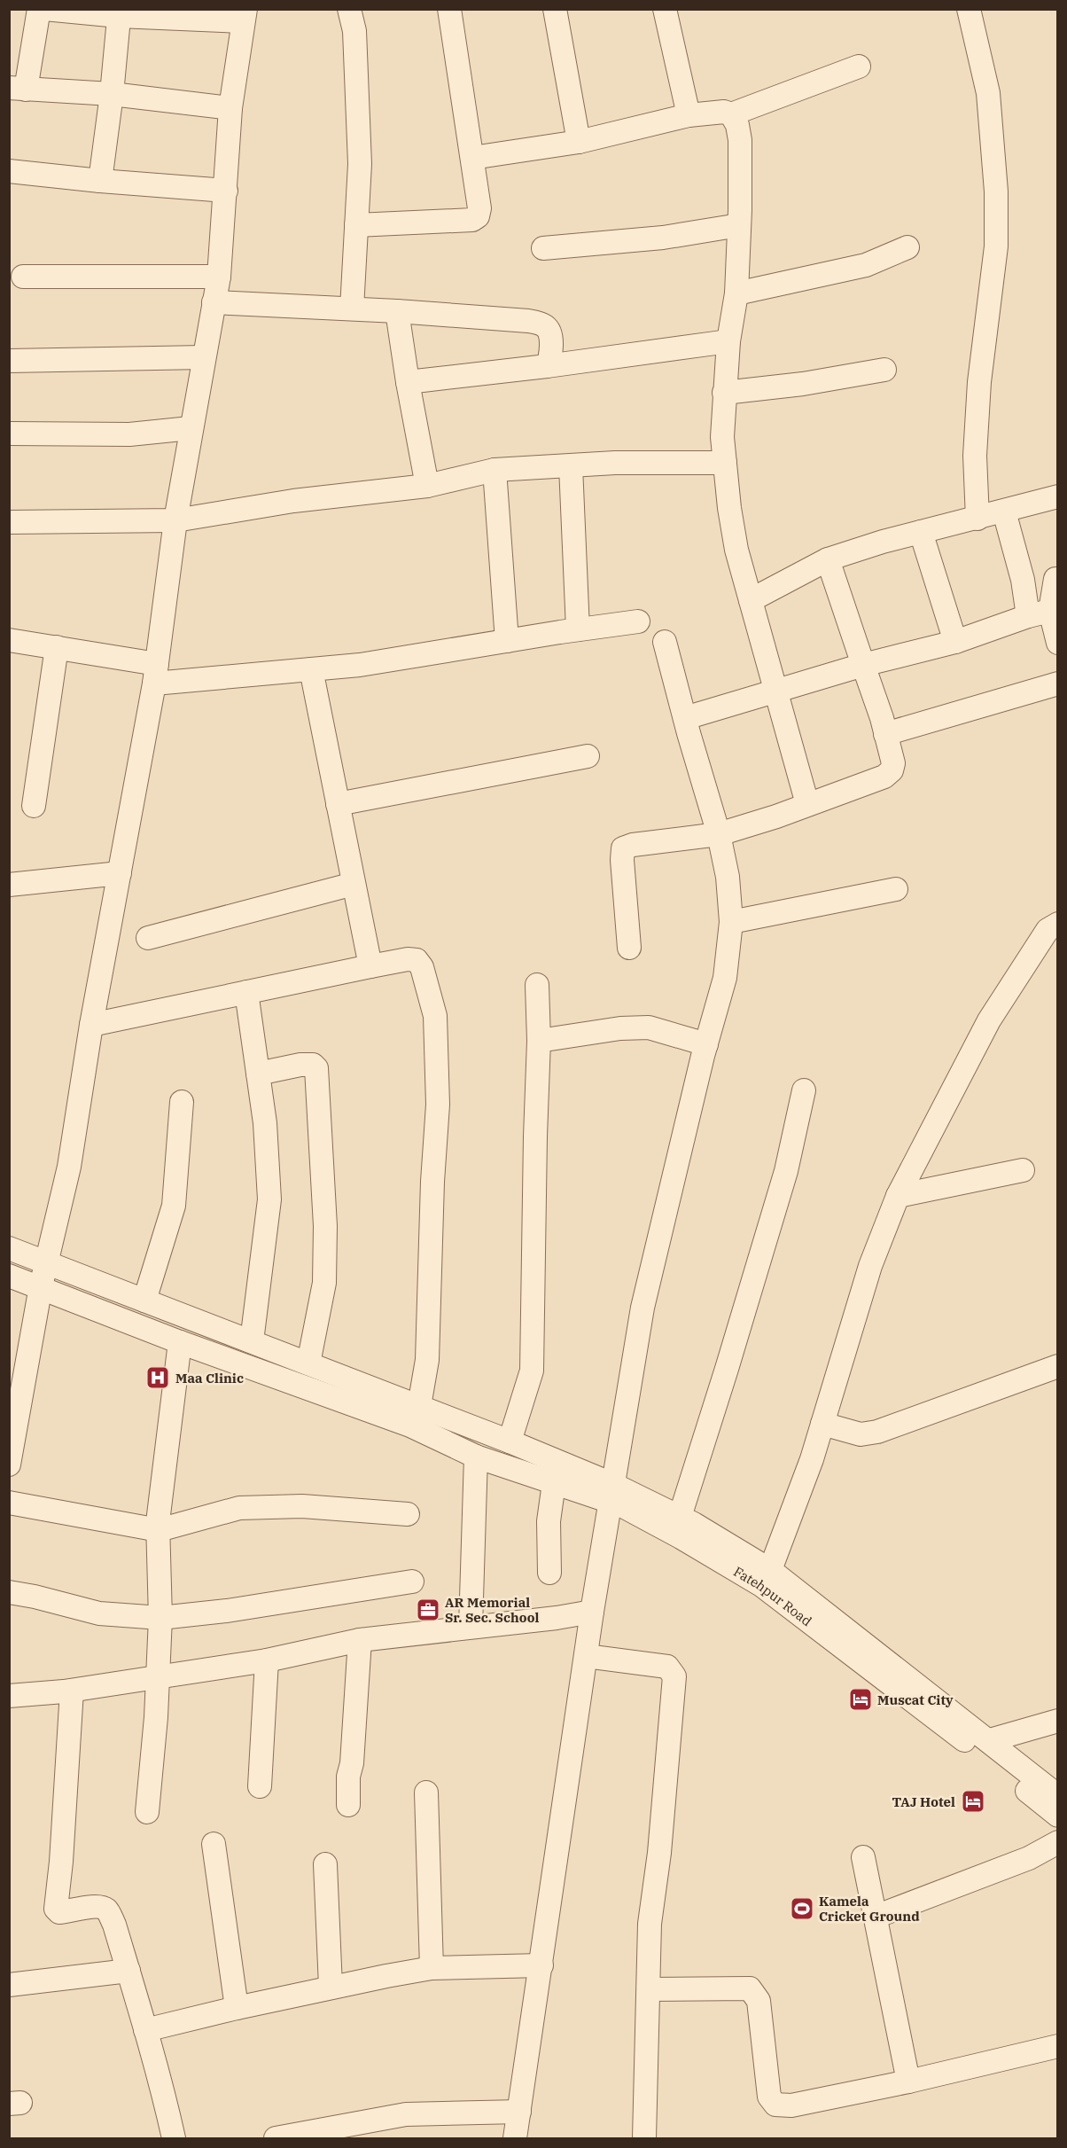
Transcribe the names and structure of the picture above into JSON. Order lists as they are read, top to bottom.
{
  "streets": {
    "street": ["Fatehpur Road"]
  },
  "places": {
    "hospital": ["Maa Clinic"],
    "office": ["AR Memorial Sr. Sec. School"],
    "hotel": ["Muscat City", "TAJ Hotel"],
    "sports": ["Kamela Cricket Ground"]
  }
}
